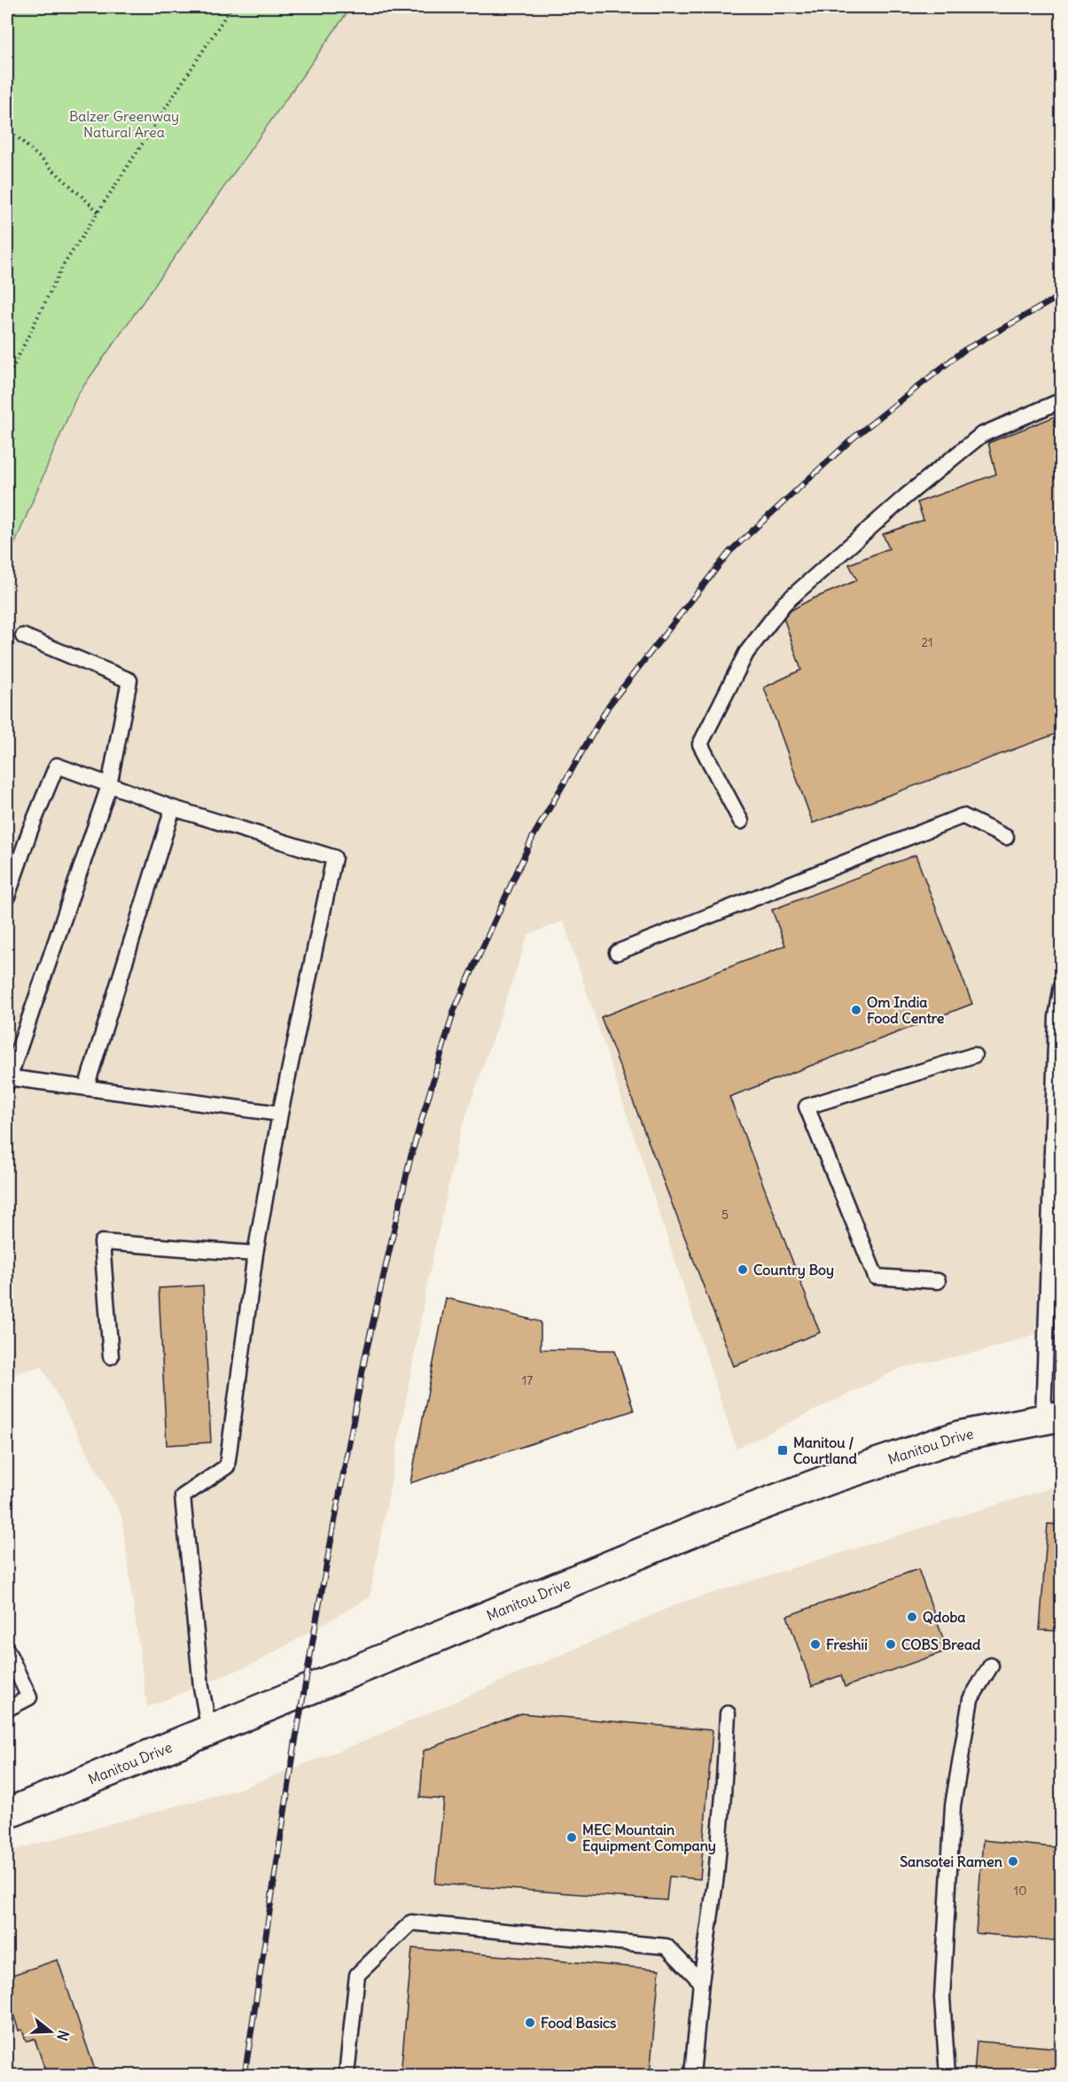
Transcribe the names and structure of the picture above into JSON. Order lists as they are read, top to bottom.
{
  "streets": {
    "main road": ["Manitou Drive"]
  },
  "parks": ["Balzer Greenway Natural Area"],
  "places": {
    "other": [
      "Om India Food Centre",
      "Country Boy",
      "Qdoba",
      "Freshii",
      "COBS Bread",
      "MEC Mountain Equipment Company",
      "Sansotei Ramen",
      "Food Basics"
    ],
    "transit": ["Manitou / Courtland"]
  },
  "house_numbers": [
    "21",
    "5",
    "17",
    "10"
  ],
  "north": "right"
}
